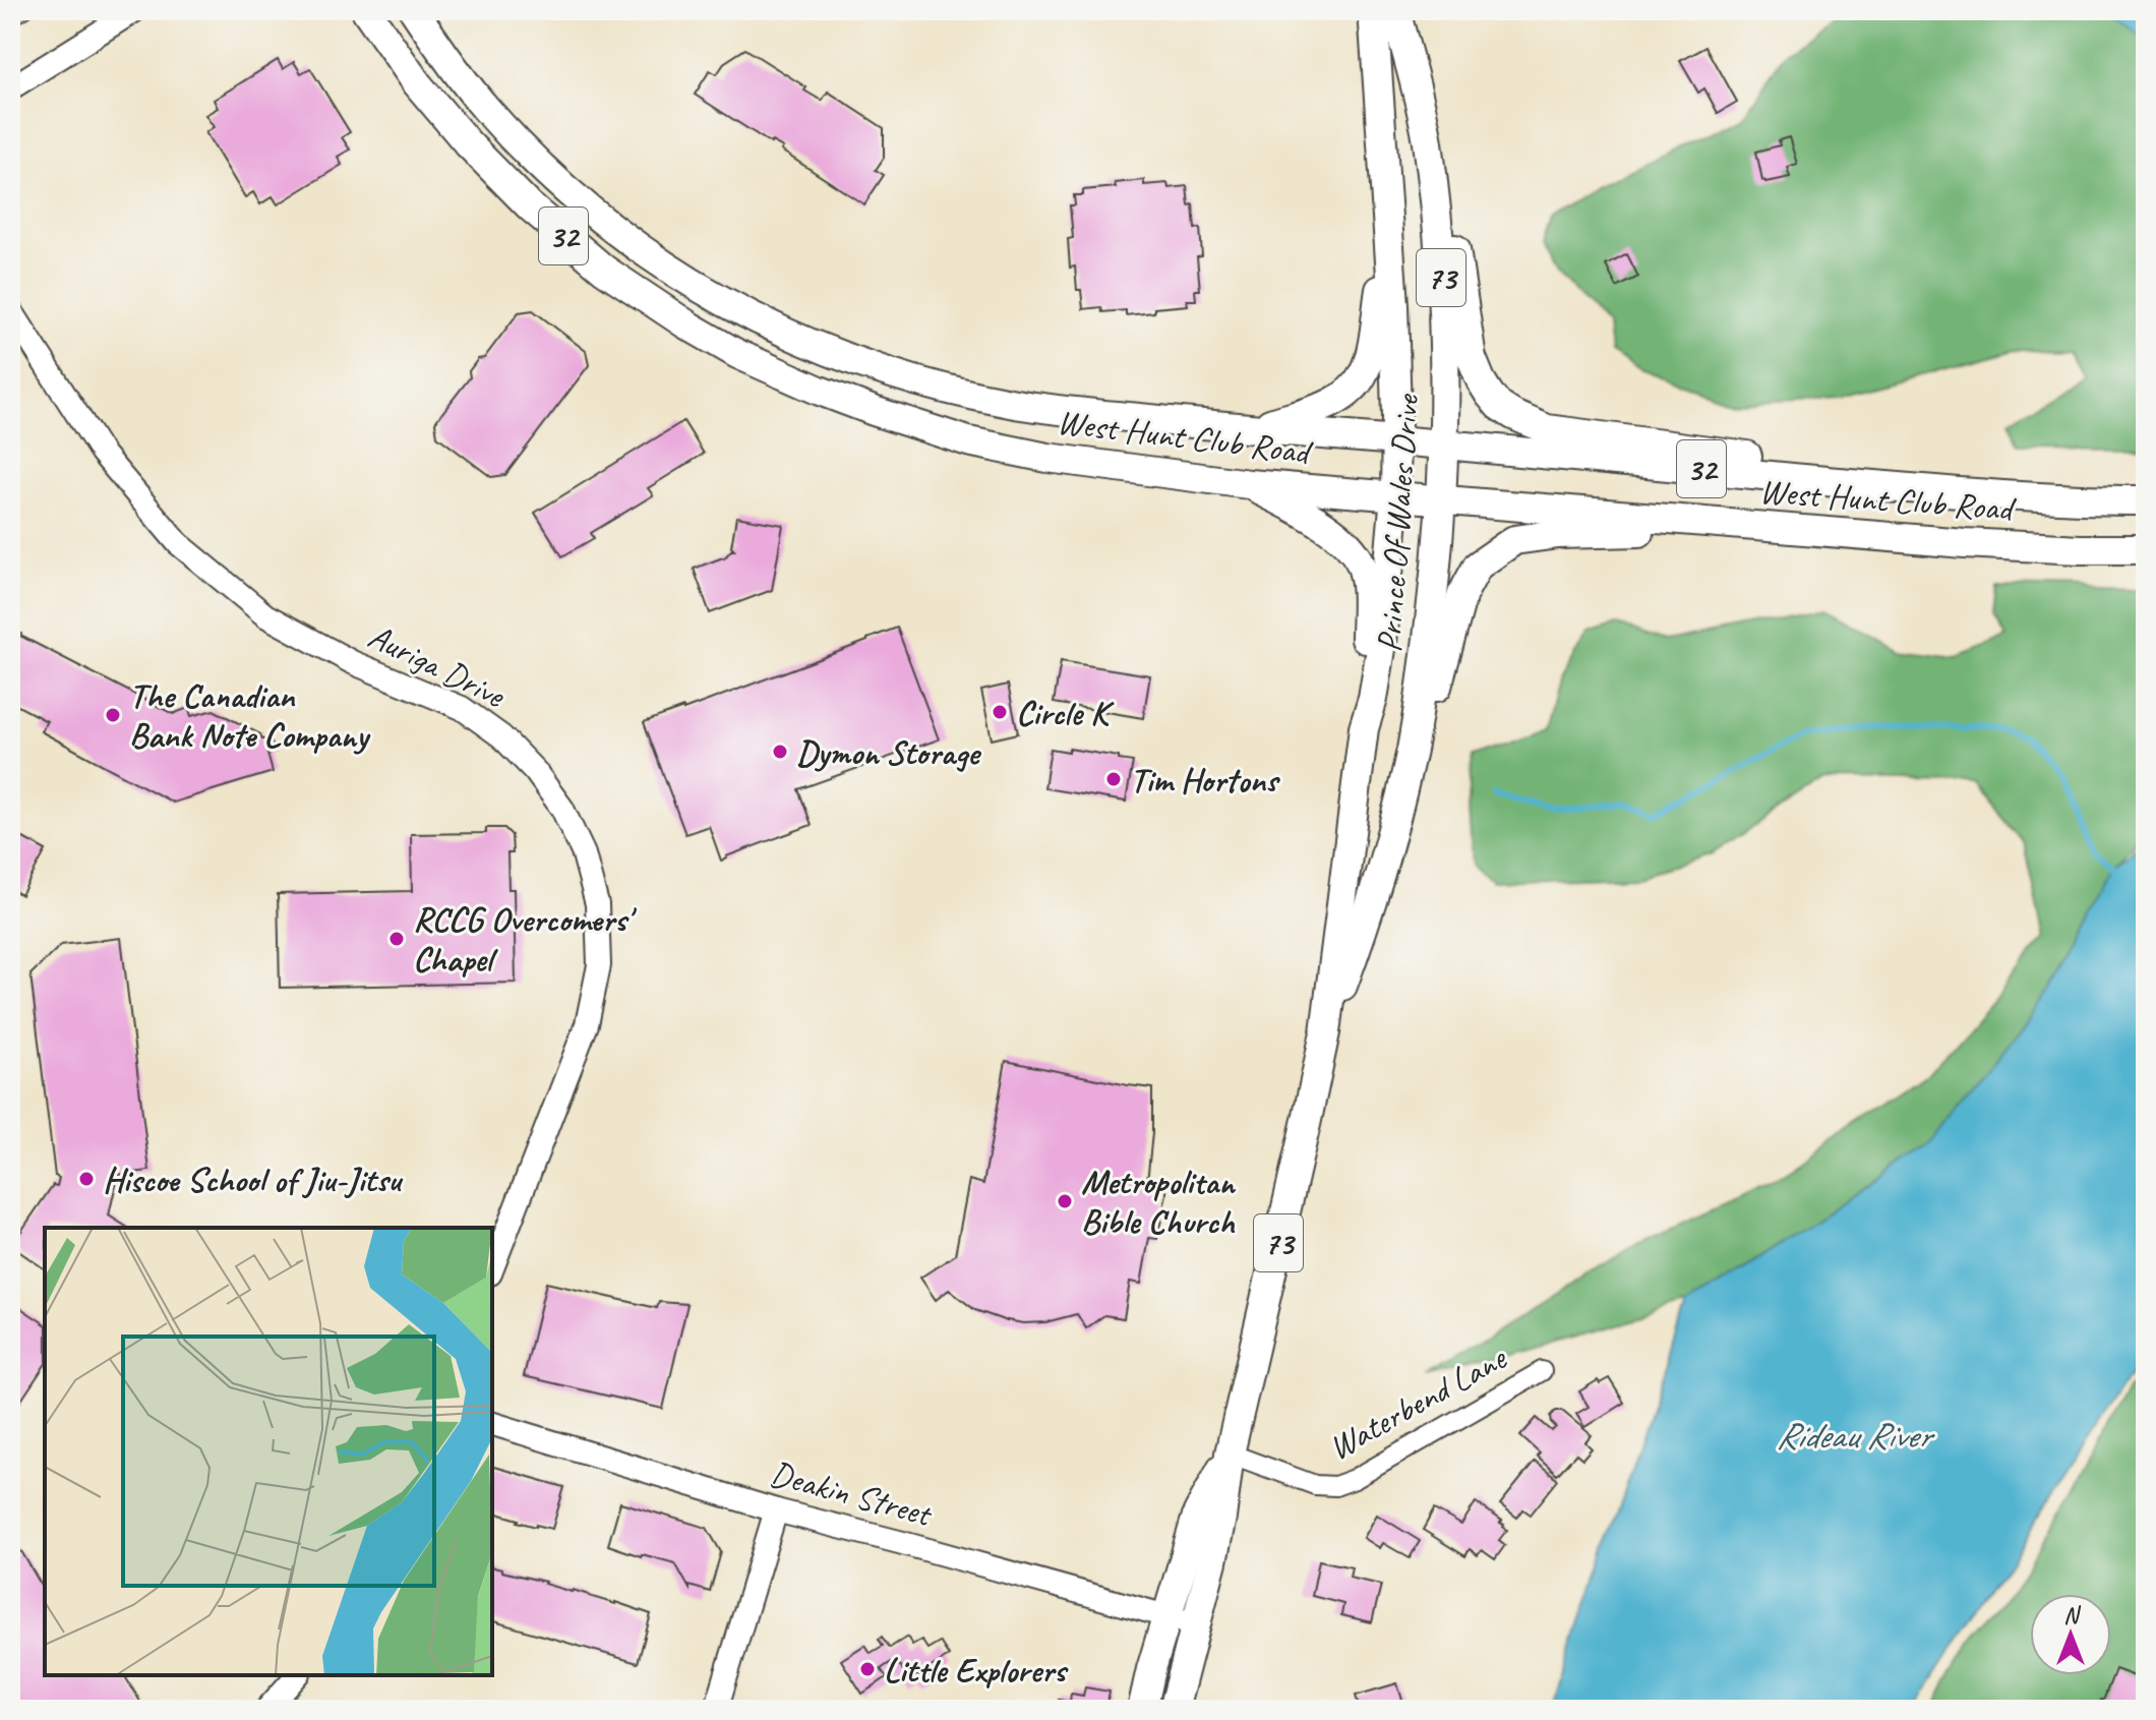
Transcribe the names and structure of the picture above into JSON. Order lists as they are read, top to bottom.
{
  "streets": {
    "main road": [
      "32",
      "73",
      "West Hunt Club Road",
      "Prince Of Wales Drive"
    ],
    "street": ["Auriga Drive", "Waterbend Lane", "Deakin Street"]
  },
  "crossings": [
    ["West Hunt Club Road", "Prince Of Wales Drive"],
    ["Prince Of Wales Drive", "Waterbend Lane"],
    ["Prince Of Wales Drive", "Deakin Street"]
  ],
  "water": ["Rideau River"],
  "places": [
    "Circle K",
    "The Canadian Bank Note Company",
    "Dymon Storage",
    "Tim Hortons",
    "RCCG Overcomers' Chapel",
    "Hiscoe School of Jiu-Jitsu",
    "Metropolitan Bible Church",
    "Little Explorers"
  ],
  "north": "top"
}
